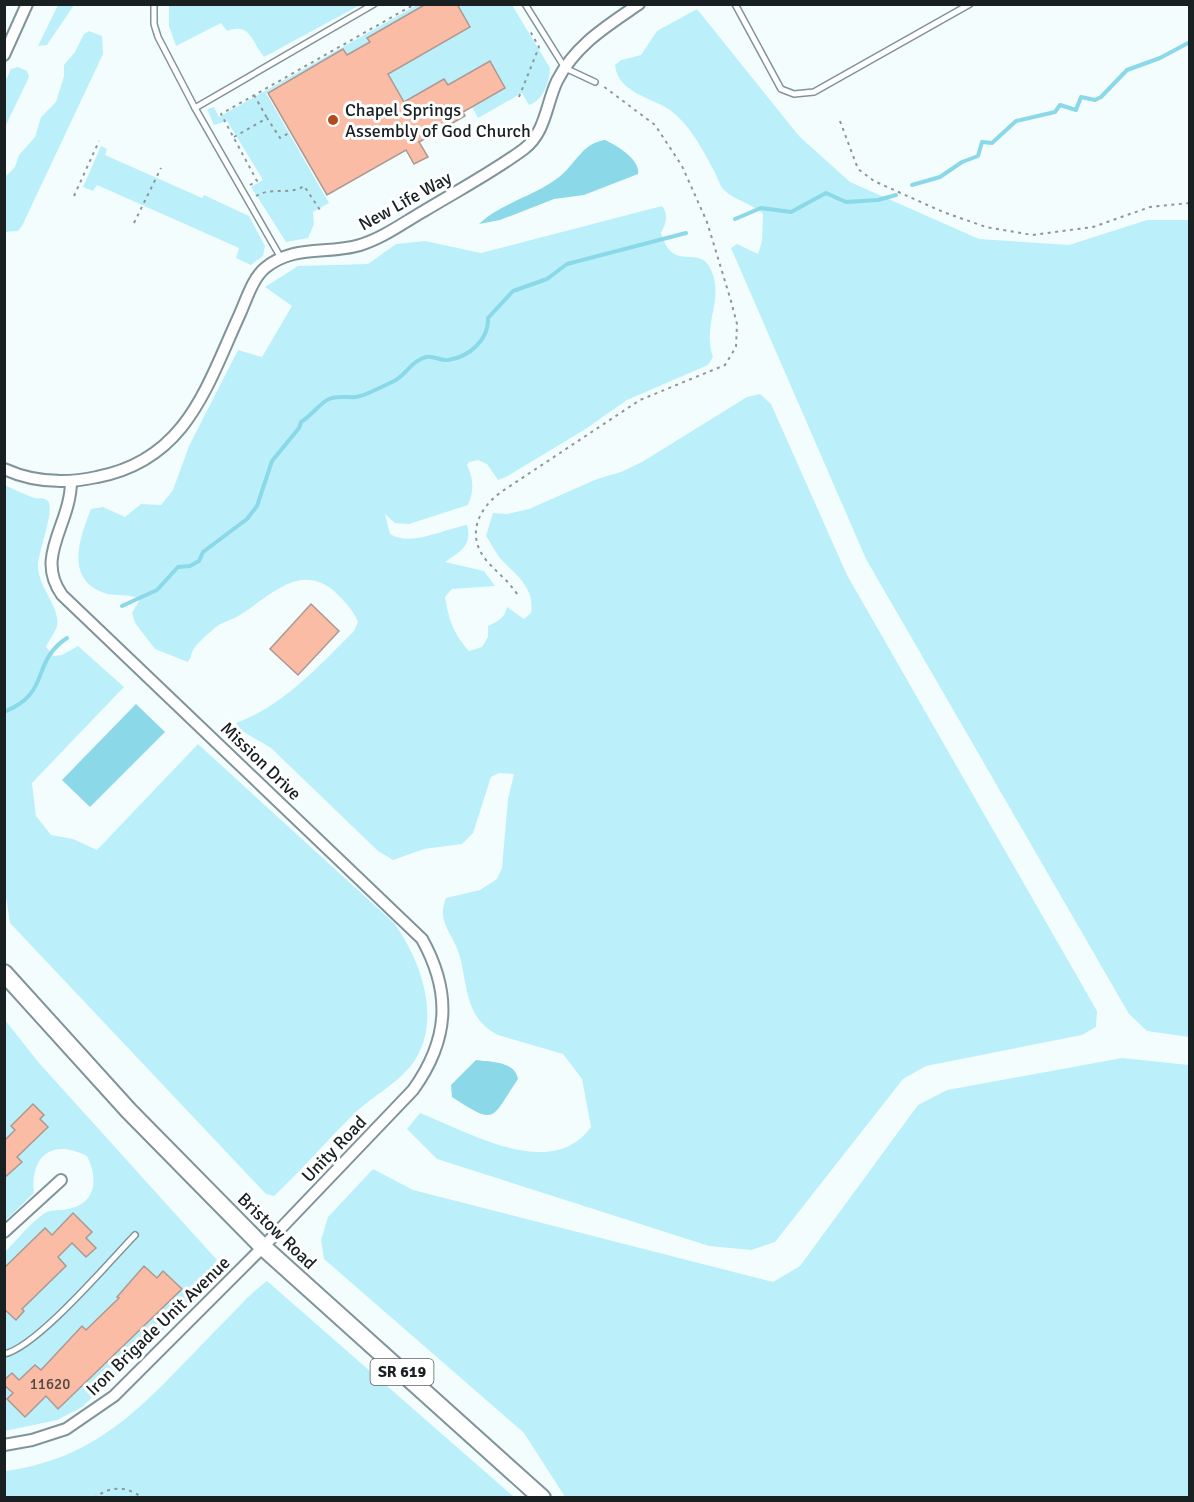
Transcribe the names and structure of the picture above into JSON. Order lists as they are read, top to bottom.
{
  "streets": {
    "main road": ["Bristow Road", "SR 619"],
    "street": [
      "New Life Way",
      "Mission Drive",
      "Unity Road",
      "Iron Brigade Unit Avenue"
    ]
  },
  "crossings": [
    ["New Life Way", "Mission Drive"],
    ["Mission Drive", "Unity Road"],
    ["Unity Road", "Bristow Road"],
    ["Unity Road", "Iron Brigade Unit Avenue"],
    ["Bristow Road", "Iron Brigade Unit Avenue"]
  ],
  "places": ["Chapel Springs Assembly of God Church"],
  "house_numbers": ["11620"]
}
